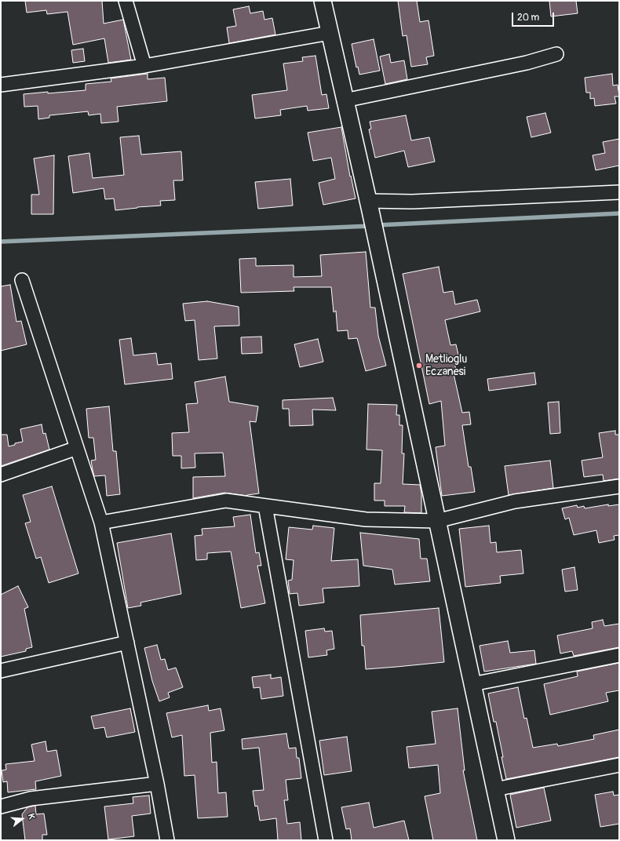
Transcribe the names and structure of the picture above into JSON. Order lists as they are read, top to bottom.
{
  "places": ["Metlioglu Eczanesi"],
  "scale_bar": "20 m",
  "north": "right"
}
